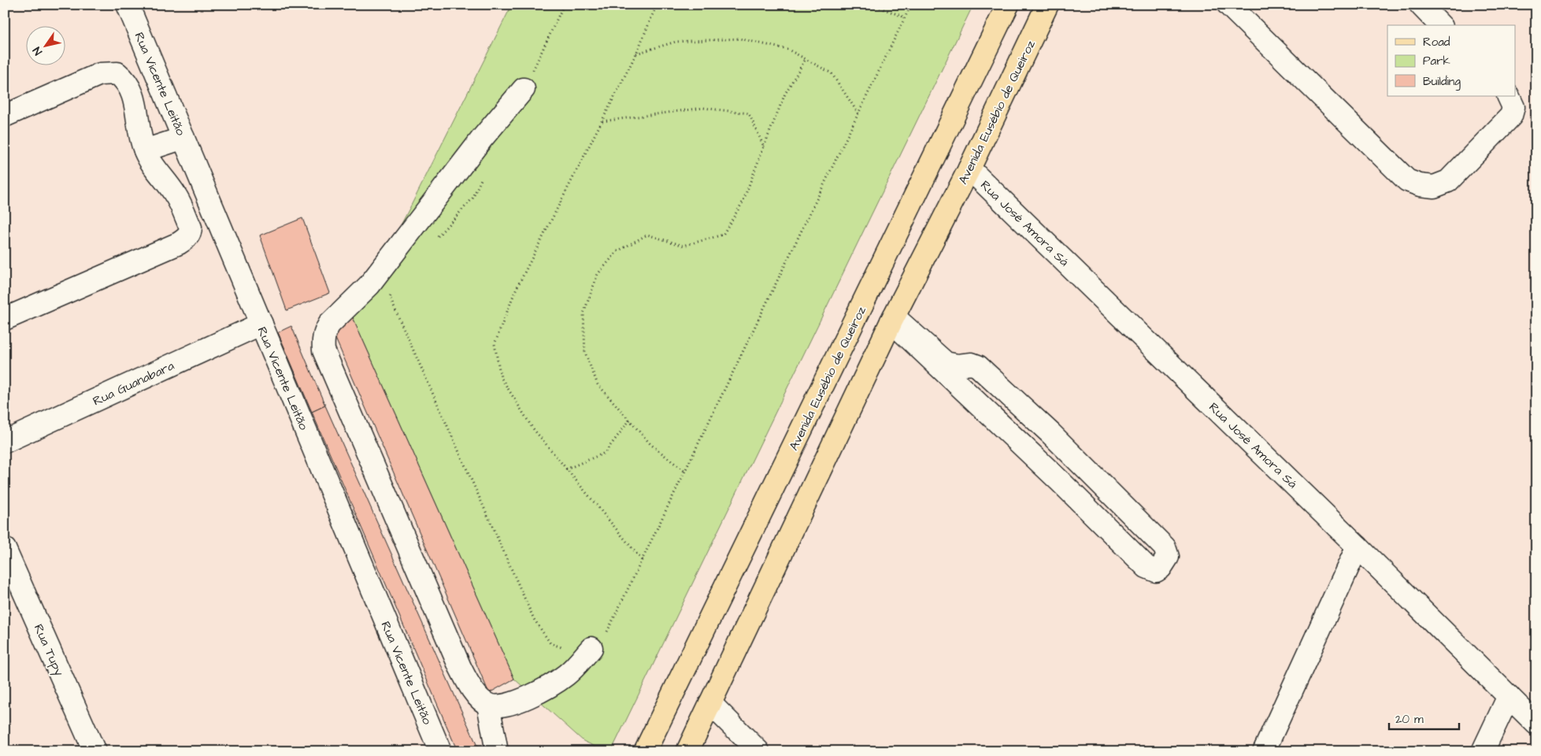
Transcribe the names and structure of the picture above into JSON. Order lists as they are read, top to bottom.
{
  "streets": {
    "main road": ["Avenida Eusébio de Queiroz"],
    "street": [
      "Rua Vicente Leitão",
      "Rua José Amora Sá",
      "Rua Guanabara",
      "Rua Tupy"
    ]
  },
  "crossings": [
    ["Rua Vicente Leitão", "Rua Guanabara"],
    ["Avenida Eusébio de Queiroz", "Rua José Amora Sá"]
  ],
  "legend": ["Road", "Park", "Building"],
  "scale_bar": "20 m",
  "north": "bottom left"
}
